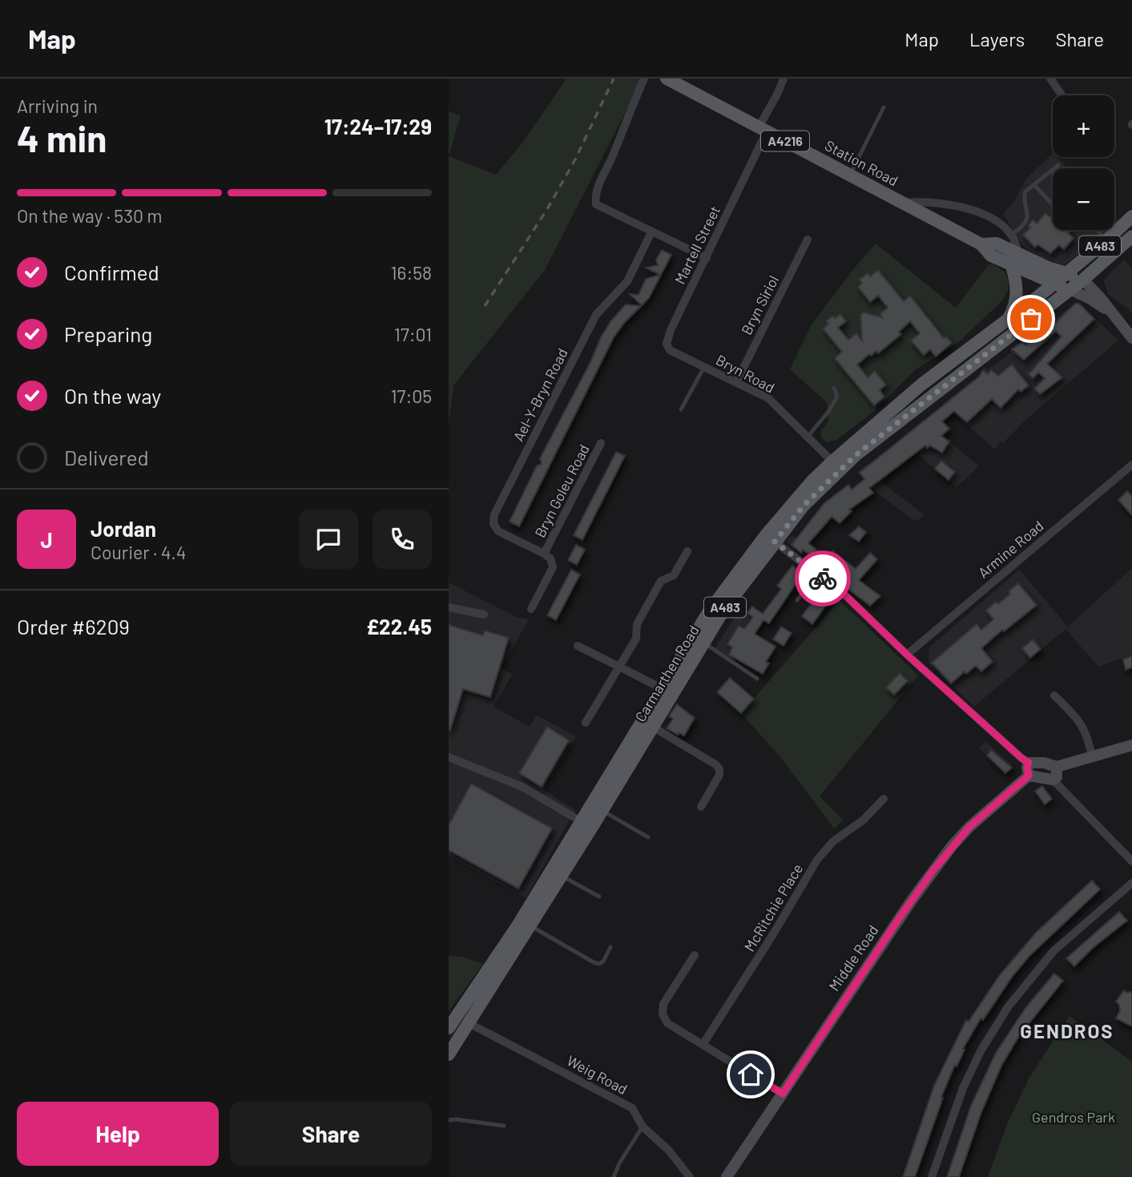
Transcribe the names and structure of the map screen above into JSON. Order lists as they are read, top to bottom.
{
  "streets": {
    "main road": [
      "A4216",
      "Station Road",
      "A483",
      "Carmarthen Road"
    ],
    "street": [
      "Martell Street",
      "Bryn Siriol",
      "Bryn Road",
      "Ael-Y-Bryn Road",
      "Bryn Goleu Road",
      "Armine Road",
      "McRitchie Place",
      "Middle Road",
      "Weig Road"
    ]
  },
  "crossings": [
    ["Station Road", "Martell Street"],
    ["Station Road", "Carmarthen Road"],
    ["Martell Street", "Bryn Road"],
    ["Bryn Siriol", "Bryn Road"],
    ["Bryn Road", "Carmarthen Road"],
    ["Ael-Y-Bryn Road", "Bryn Goleu Road"],
    ["Carmarthen Road", "Weig Road"]
  ],
  "districts": ["GENDROS"],
  "parks": ["Gendros Park"],
  "page": {
    "header": "Map",
    "nav": ["Map", "Layers", "Share"],
    "heading": ["4 min", "Arriving in", "17:24–17:29"],
    "panel": [
      "Jordan",
      "Courier · 4.4",
      "Order #6209",
      "£22.45"
    ],
    "map_buttons": ["+", "−"],
    "bar": "On the way · 530 m",
    "list": [
      ["Confirmed", "16:58"],
      ["Preparing", "17:01"],
      ["On the way", "17:05"],
      "Delivered"
    ],
    "round": "J",
    "buttons": ["Help", "Share"]
  }
}
